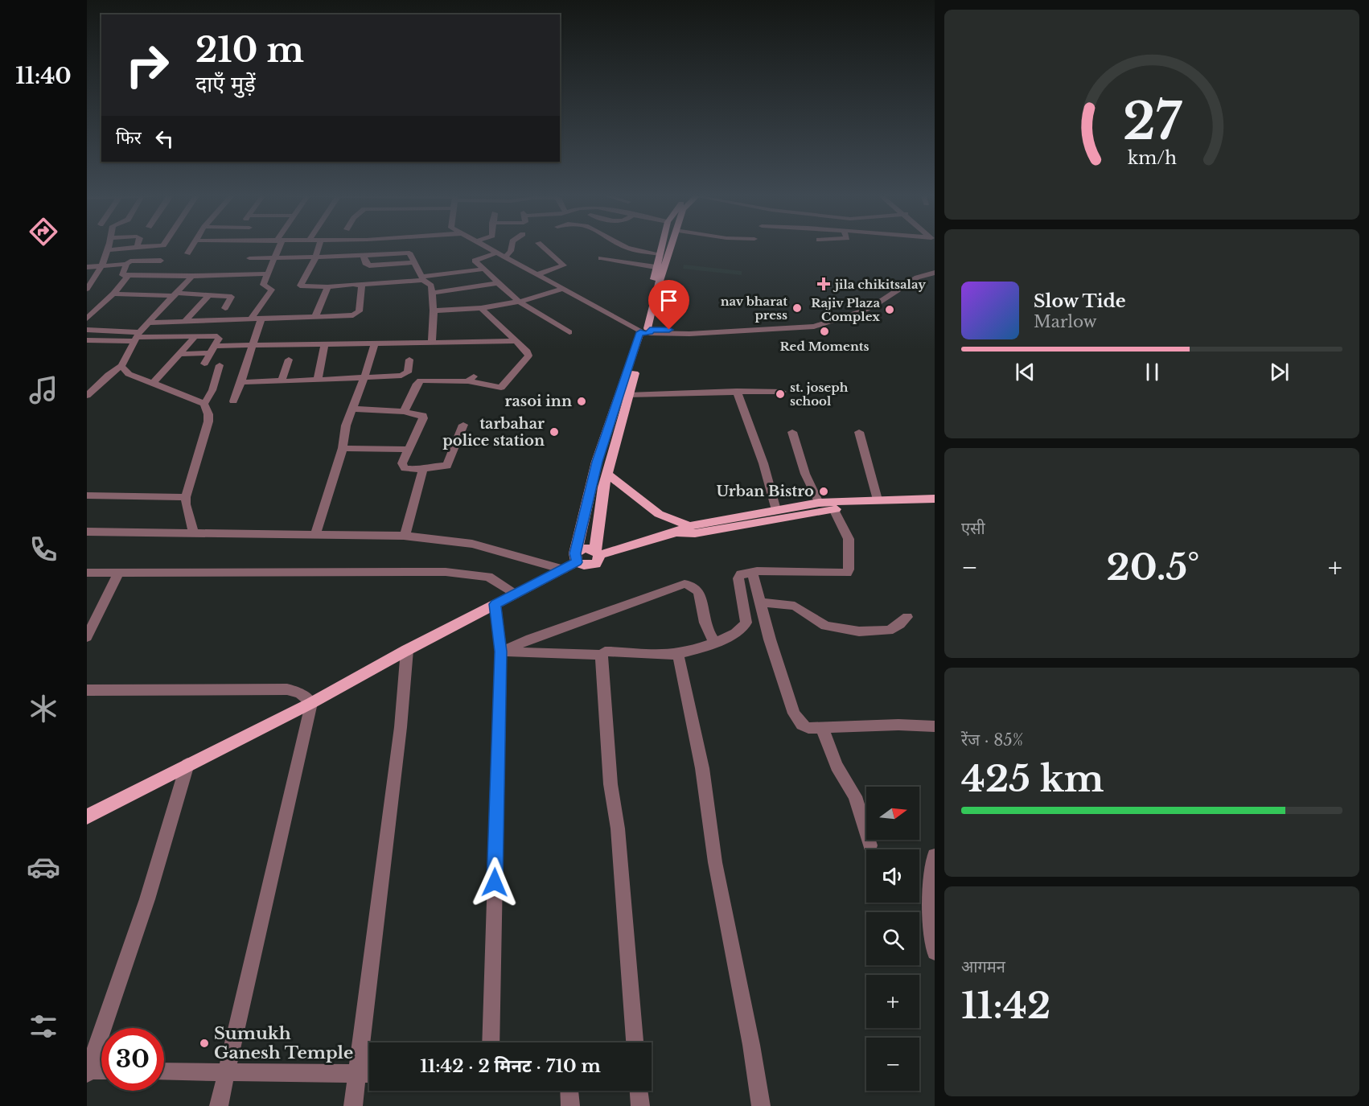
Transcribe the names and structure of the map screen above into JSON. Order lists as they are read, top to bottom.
{
  "places": {
    "health": ["jila chikitsalay"],
    "other": [
      "nav bharat press",
      "Rajiv Plaza Complex",
      "Red Moments",
      "st. joseph school",
      "rasoi inn",
      "tarbahar police station",
      "Urban Bistro",
      "Sumukh Ganesh Temple"
    ]
  },
  "north": "right",
  "page": {
    "tabs": "11:40",
    "turn": ["210 m", "दाएँ मुड़ें"],
    "then": "फिर",
    "song": ["Slow Tide", "Marlow"],
    "tile": [
      "एसी",
      ["रेंज · 85%", "425 km"],
      ["आगमन", "11:42"]
    ],
    "heat": ["−", "20.5°", "+"],
    "map_buttons": ["+", "−"],
    "limit": "30",
    "trip": "11:42 · 2 मिनट · 710 m",
    "gauge": ["27", "km/h"]
  }
}
